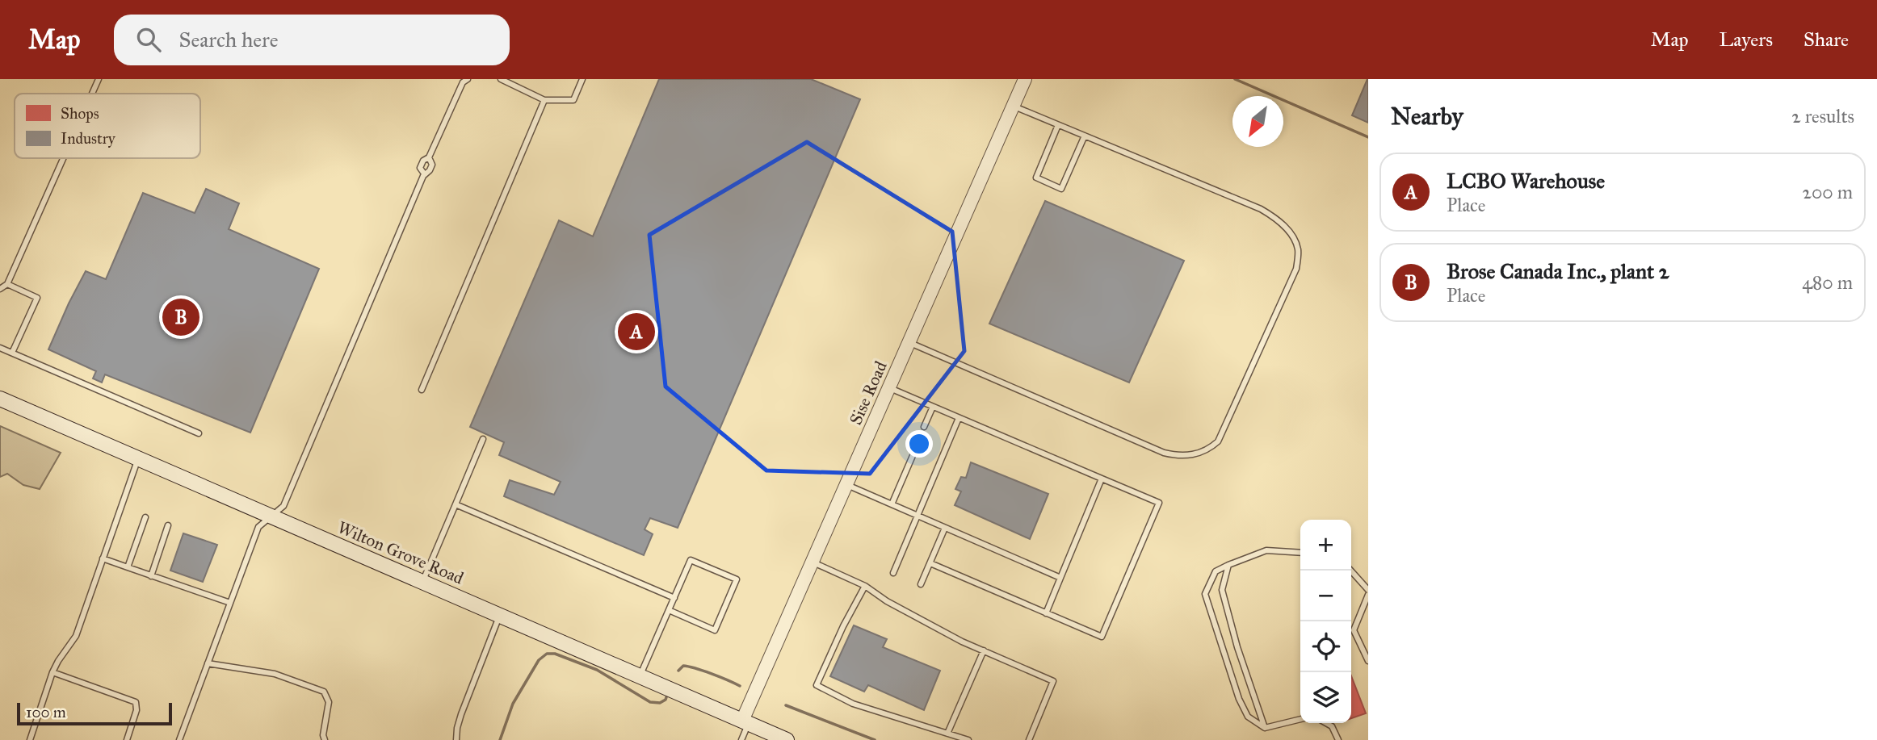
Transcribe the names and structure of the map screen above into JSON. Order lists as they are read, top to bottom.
{
  "streets": {
    "main road": ["Wilton Grove Road"],
    "street": ["Sise Road"]
  },
  "crossings": [
    ["Sise Road", "Wilton Grove Road"]
  ],
  "legend": ["Shops", "Industry"],
  "scale_bar": "100 m",
  "north": "bottom left",
  "page": {
    "header": "Map",
    "search": "Search here",
    "nav": ["Map", "Layers", "Share"],
    "heading": ["Nearby", "2 results"],
    "list": [
      {
        "mark": "A",
        "name": "LCBO Warehouse",
        "note": "Place",
        "value": "200 m"
      },
      {
        "mark": "B",
        "name": "Brose Canada Inc., plant 2",
        "note": "Place",
        "value": "480 m"
      }
    ],
    "pins": ["B", "A"],
    "map_buttons": ["+", "−"],
    "scale": "100 m"
  }
}
